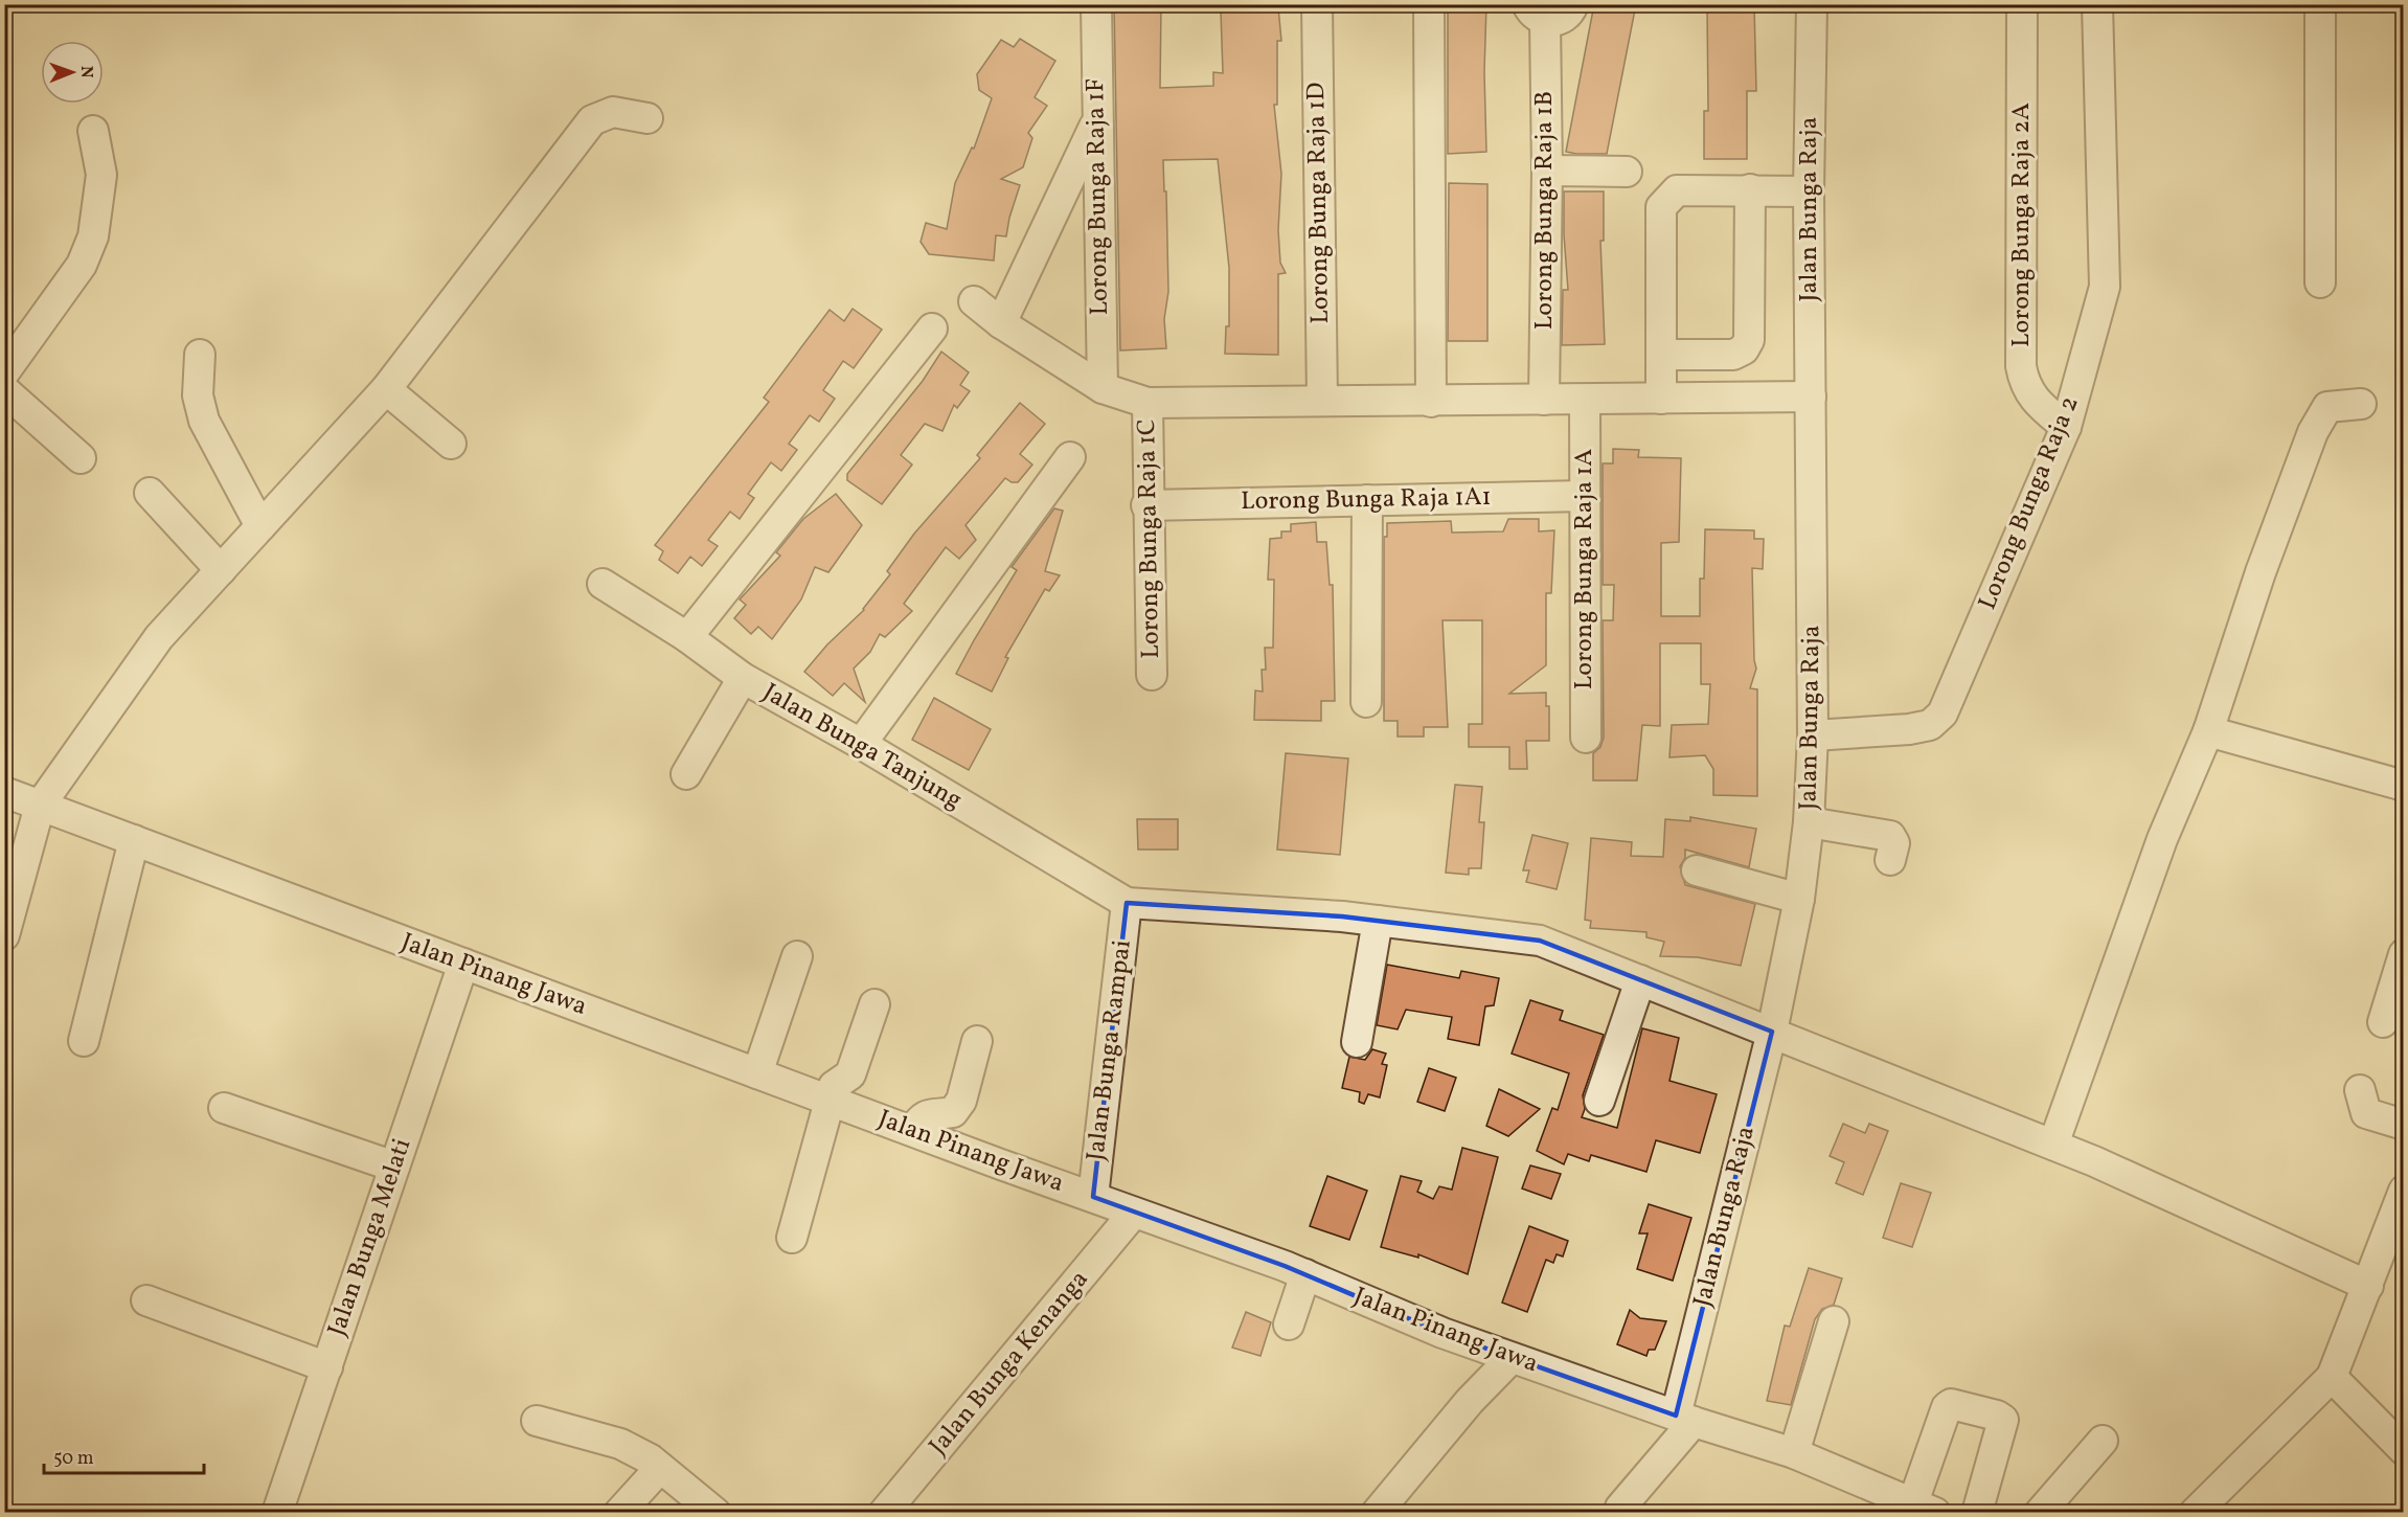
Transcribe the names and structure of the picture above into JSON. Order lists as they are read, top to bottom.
{
  "streets": {
    "street": [
      "Lorong Bunga Raja 1F",
      "Lorong Bunga Raja 1D",
      "Jalan Bunga Raja",
      "Lorong Bunga Raja 1B",
      "Lorong Bunga Raja 2A",
      "Lorong Bunga Raja 1A1",
      "Lorong Bunga Raja 2",
      "Lorong Bunga Raja 1C",
      "Lorong Bunga Raja 1A",
      "Jalan Bunga Tanjung",
      "Jalan Pinang Jawa",
      "Jalan Bunga Rampai",
      "Jalan Bunga Melati",
      "Jalan Bunga Kenanga"
    ]
  },
  "crossings": [
    ["Jalan Bunga Raja", "Lorong Bunga Raja 2"],
    ["Jalan Bunga Raja", "Jalan Pinang Jawa"],
    ["Lorong Bunga Raja 2A", "Lorong Bunga Raja 2"],
    ["Lorong Bunga Raja 1A1", "Lorong Bunga Raja 1C"],
    ["Lorong Bunga Raja 1A1", "Lorong Bunga Raja 1A"],
    ["Jalan Bunga Tanjung", "Jalan Bunga Rampai"],
    ["Jalan Pinang Jawa", "Jalan Bunga Rampai"],
    ["Jalan Pinang Jawa", "Jalan Bunga Melati"],
    ["Jalan Pinang Jawa", "Jalan Bunga Kenanga"]
  ],
  "scale_bar": "50 m",
  "north": "right"
}
